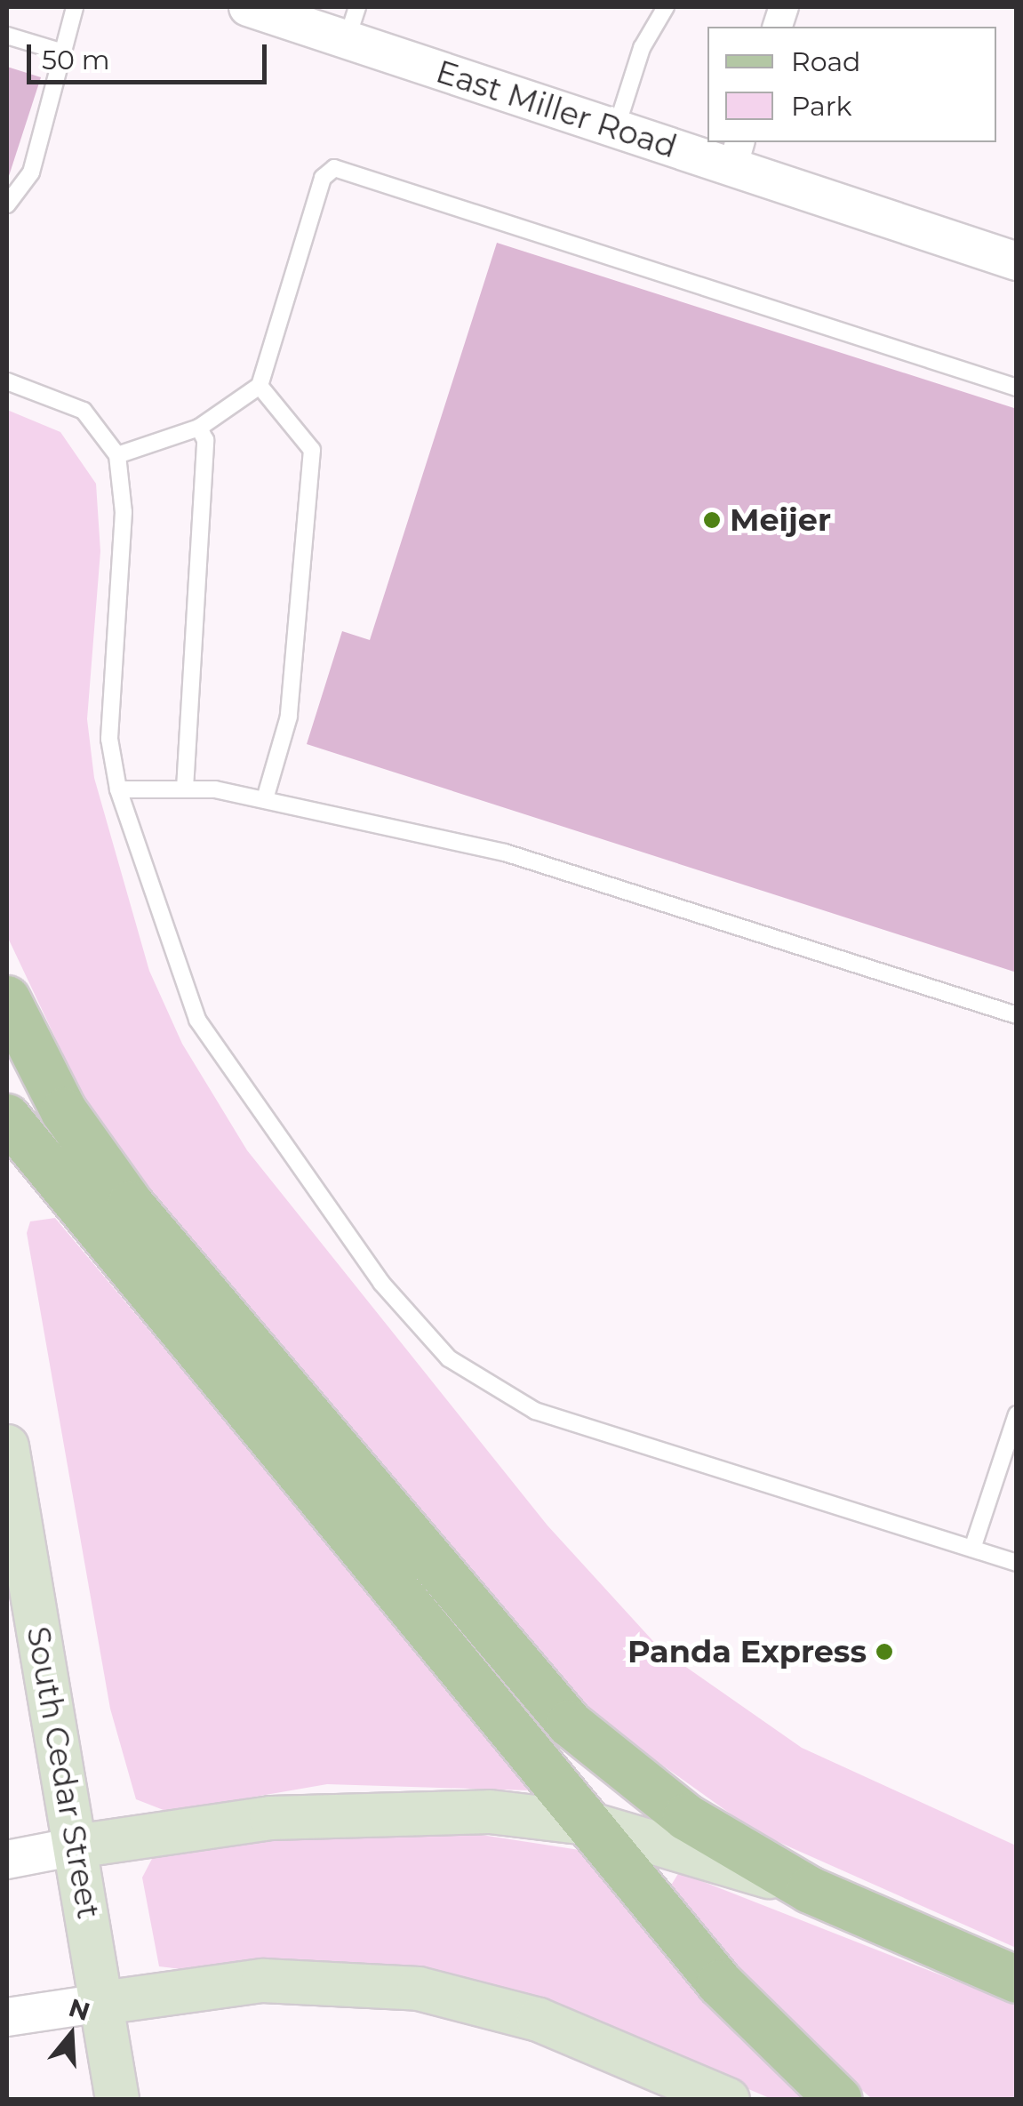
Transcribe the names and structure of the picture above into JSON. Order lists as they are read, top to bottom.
{
  "streets": {
    "main road": ["South Cedar Street"],
    "street": ["East Miller Road"]
  },
  "places": ["Meijer", "Panda Express"],
  "legend": ["Road", "Park"],
  "scale_bar": "50 m",
  "north": "top"
}
